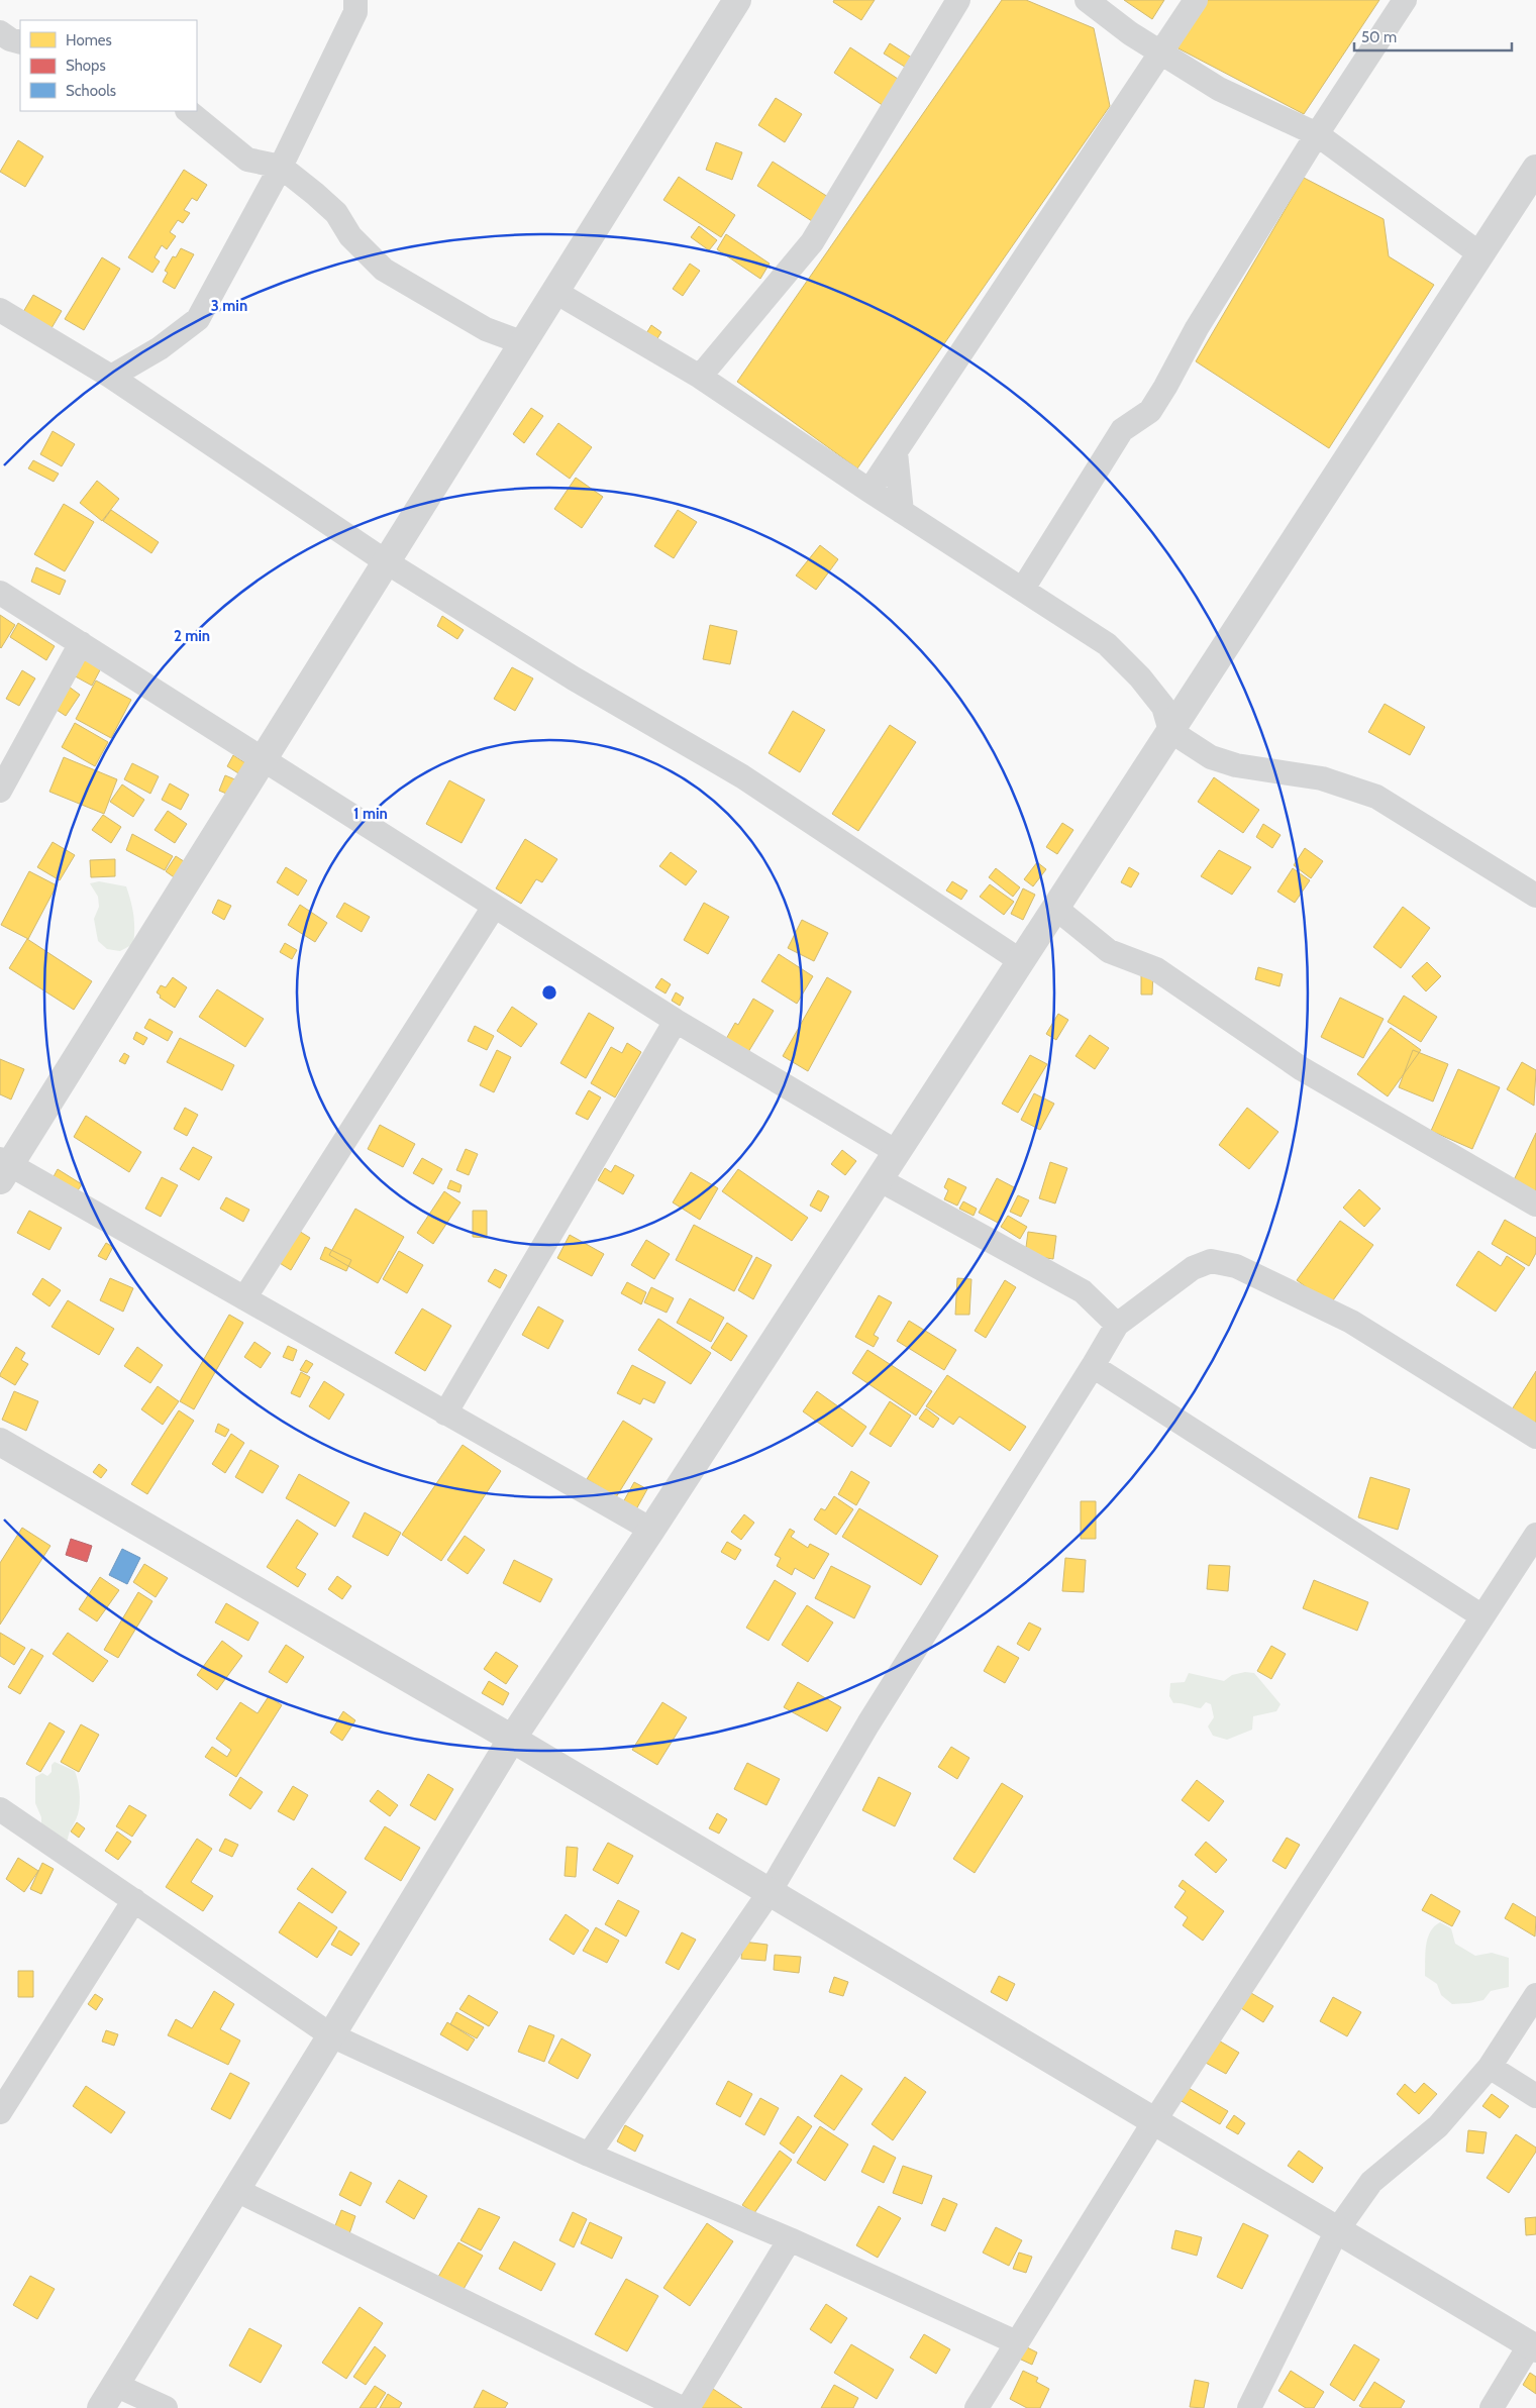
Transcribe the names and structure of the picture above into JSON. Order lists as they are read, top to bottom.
{
  "legend": ["Homes", "Shops", "Schools"],
  "scale_bar": "50 m",
  "rings": ["3 min", "2 min", "1 min"]
}
